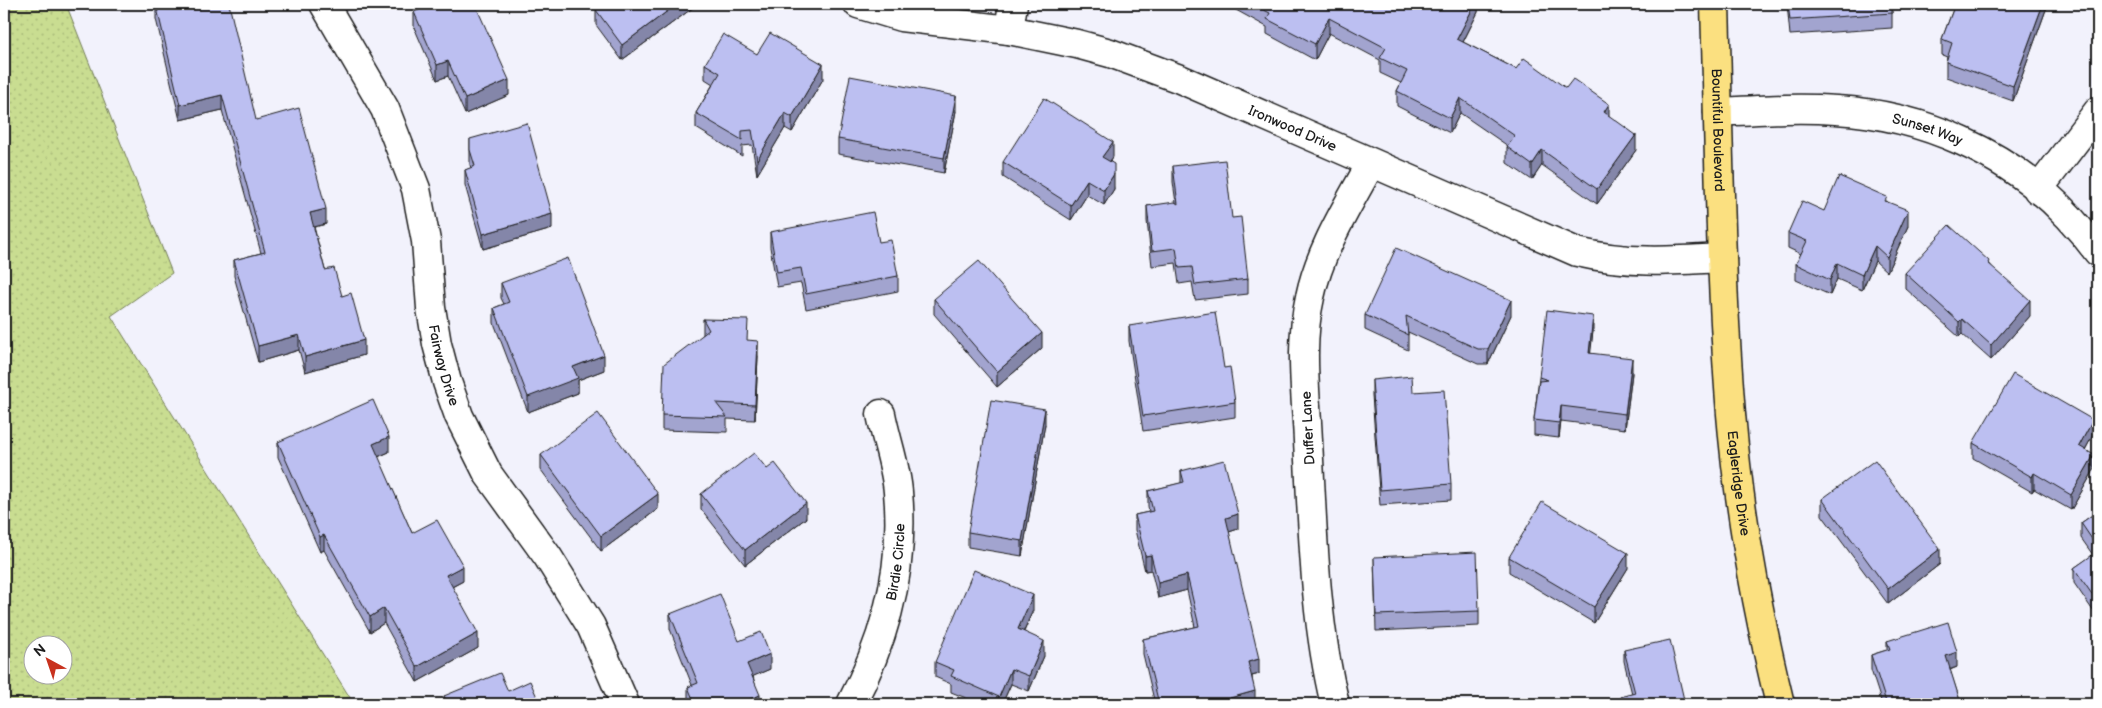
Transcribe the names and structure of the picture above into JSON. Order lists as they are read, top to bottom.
{
  "streets": {
    "main road": ["Bountiful Boulevard", "Eagleridge Drive"],
    "street": [
      "Ironwood Drive",
      "Sunset Way",
      "Fairway Drive",
      "Duffer Lane",
      "Birdie Circle"
    ]
  },
  "crossings": [
    ["Ironwood Drive", "Bountiful Boulevard"],
    ["Ironwood Drive", "Duffer Lane"],
    ["Ironwood Drive", "Eagleridge Drive"],
    ["Bountiful Boulevard", "Sunset Way"],
    ["Bountiful Boulevard", "Eagleridge Drive"]
  ],
  "north": "top left"
}
